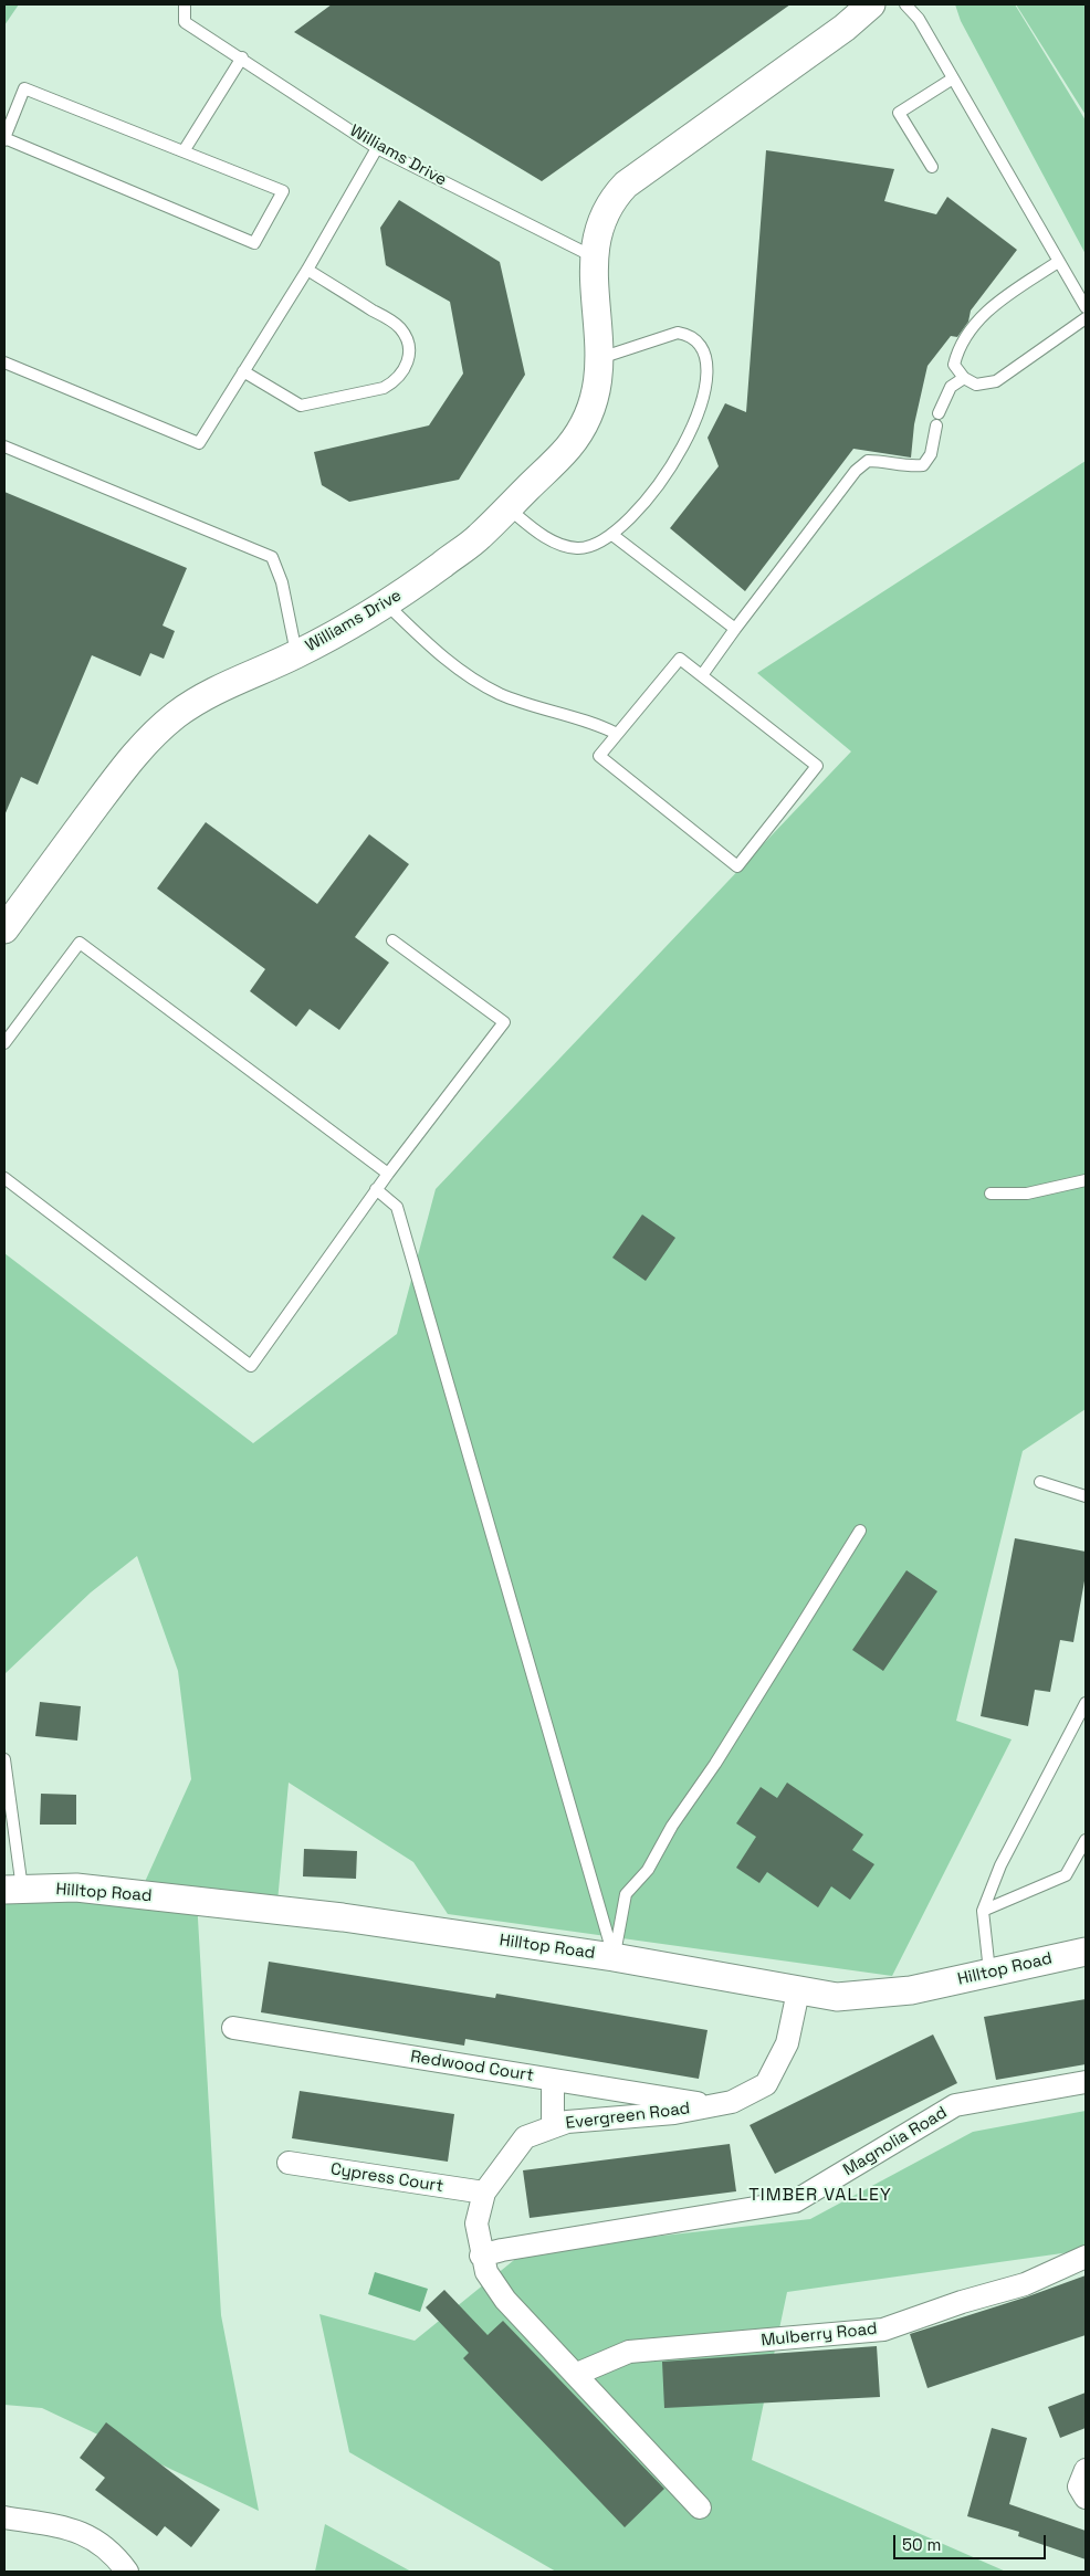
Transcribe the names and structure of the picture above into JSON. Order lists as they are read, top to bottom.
{
  "streets": {
    "street": [
      "Williams Drive",
      "Hilltop Road",
      "Redwood Court",
      "Evergreen Road",
      "Magnolia Road",
      "Cypress Court",
      "Mulberry Road"
    ]
  },
  "crossings": [
    ["Hilltop Road", "Evergreen Road"],
    ["Redwood Court", "Evergreen Road"],
    ["Evergreen Road", "Magnolia Road"],
    ["Evergreen Road", "Cypress Court"],
    ["Evergreen Road", "Mulberry Road"]
  ],
  "districts": ["TIMBER VALLEY"],
  "scale_bar": "50 m"
}
